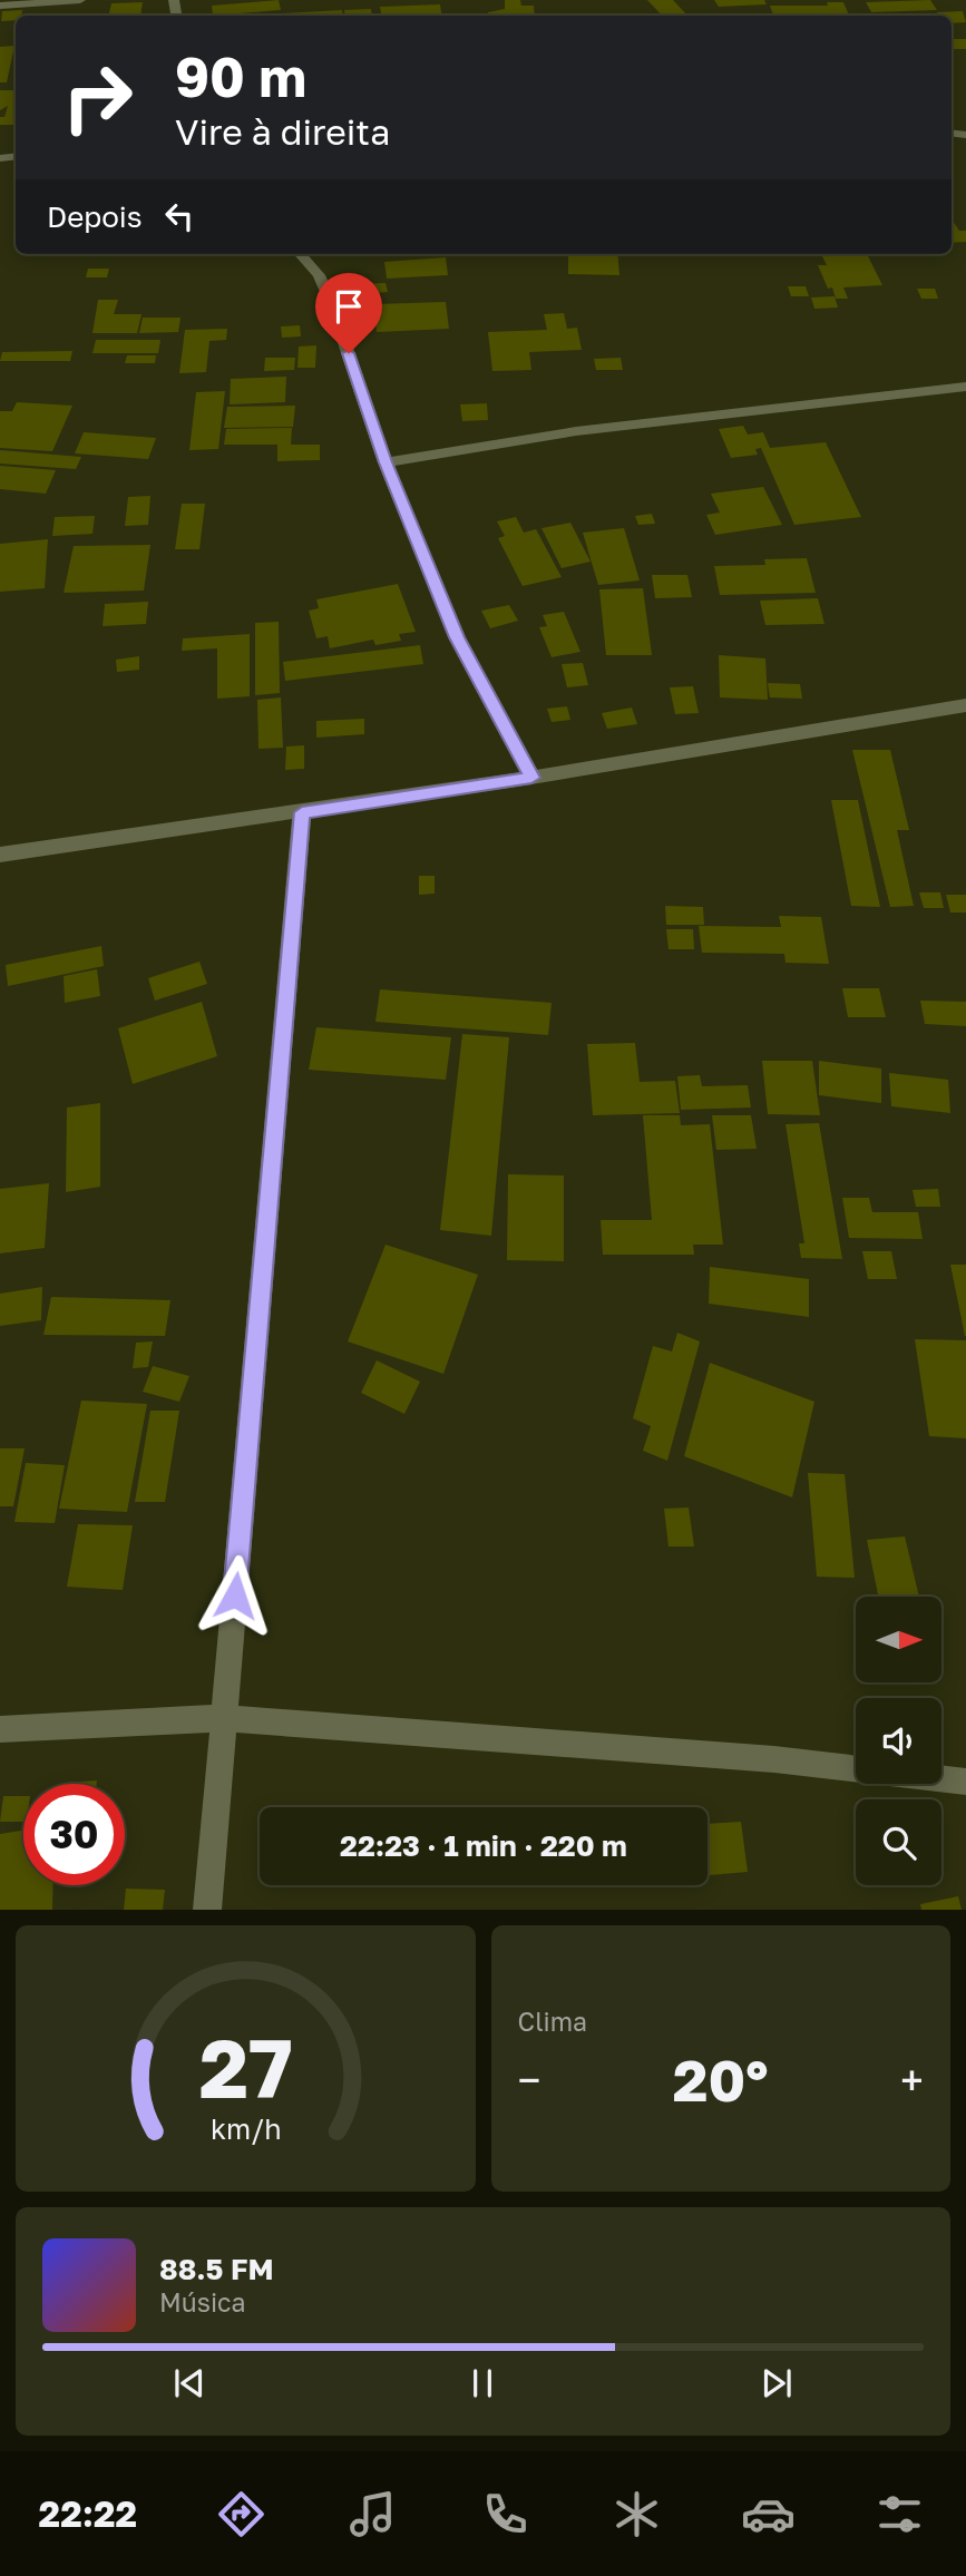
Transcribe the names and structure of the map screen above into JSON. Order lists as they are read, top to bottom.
{
  "north": "right",
  "page": {
    "turn": ["90 m", "Vire à direita"],
    "then": "Depois",
    "limit": "30",
    "trip": "22:23 · 1 min · 220 m",
    "tile": "Clima",
    "heat": ["−", "20°", "+"],
    "song": ["88.5 FM", "Música"],
    "tabs": "22:22",
    "gauge": ["27", "km/h"]
  }
}
